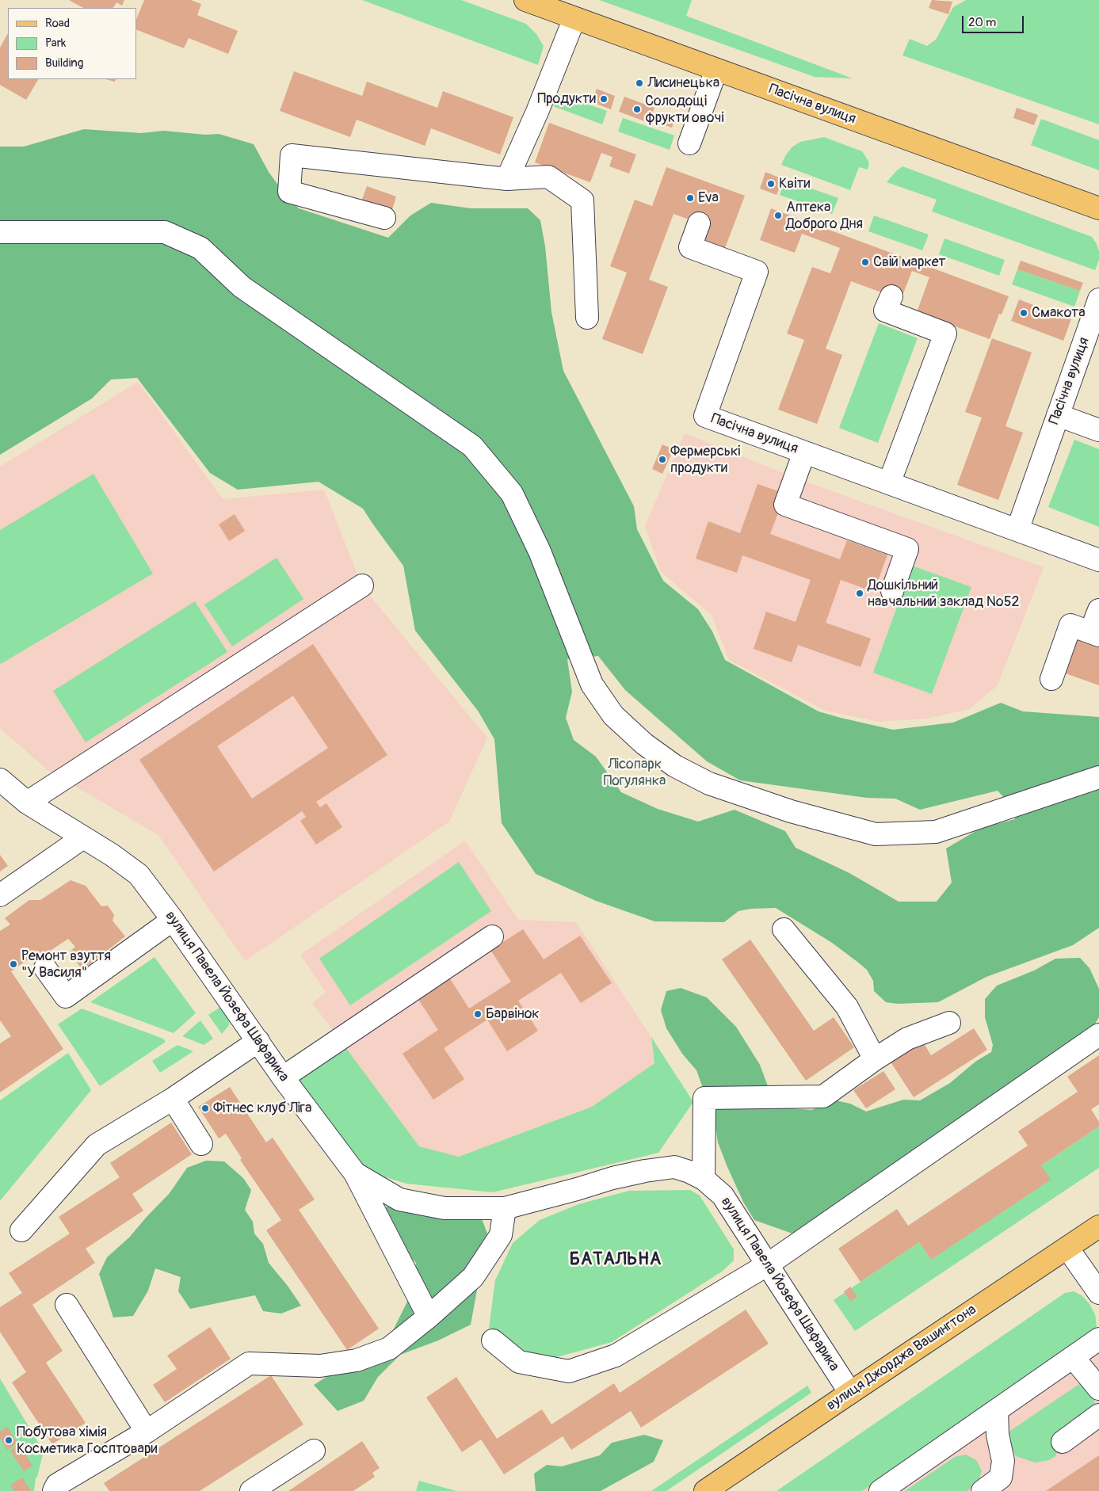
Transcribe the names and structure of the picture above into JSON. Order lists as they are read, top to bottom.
{
  "streets": {
    "main road": ["Пасічна вулиця", "вулиця Джорджа Вашингтона"],
    "street": ["вулиця Павела Йозефа Шафарика"]
  },
  "crossings": [
    ["вулиця Павела Йозефа Шафарика", "вулиця Джорджа Вашингтона"]
  ],
  "districts": ["БАТАЛЬНА"],
  "parks": ["Лісопарк Погулянка"],
  "places": [
    "Лисинецька",
    "Продукти",
    "Солодощі фрукти овочі",
    "Квіти",
    "Eva",
    "Аптека Доброго Дня",
    "Свій маркет",
    "Смакота",
    "Фермерські продукти",
    "Дошкільний навчальний заклад №52",
    "Ремонт взуття \"У Василя\"",
    "Барвінок",
    "Фітнес клуб Ліга",
    "Побутова хімія Косметика Госптовари"
  ],
  "legend": ["Road", "Park", "Building"],
  "scale_bar": "20 m"
}
